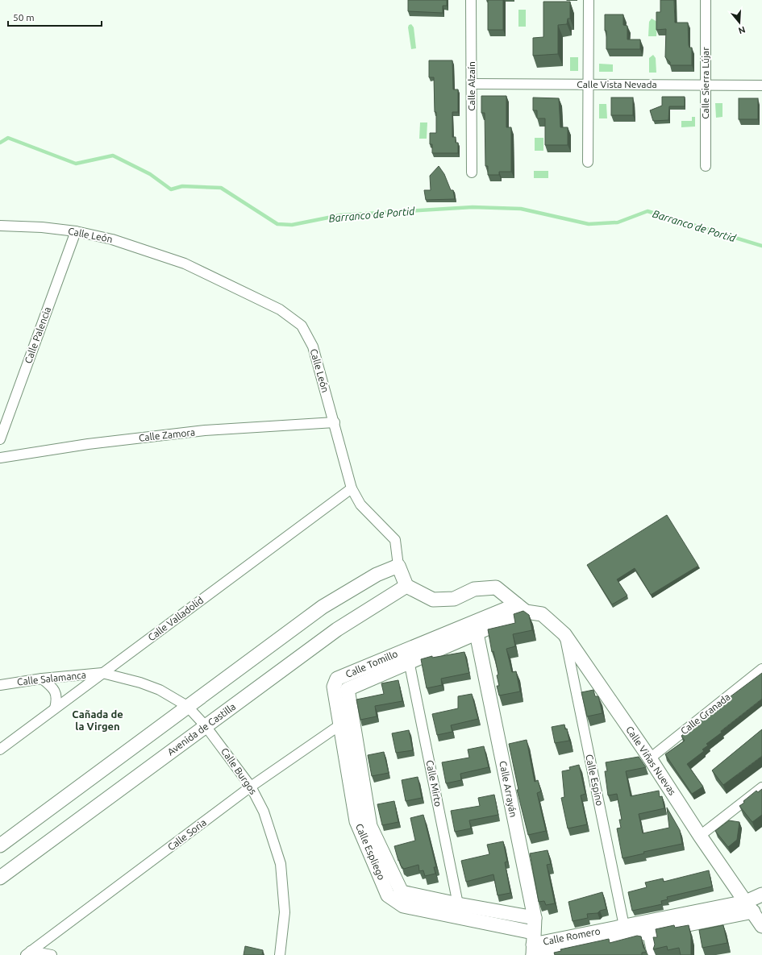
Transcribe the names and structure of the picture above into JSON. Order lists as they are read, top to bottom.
{
  "streets": {
    "street": [
      "Calle Sierra Lújar",
      "Calle Vista Nevada",
      "Calle Alzaín",
      "Calle León",
      "Calle Palencia",
      "Calle Zamora",
      "Calle Valladolid",
      "Calle Tomillo",
      "Calle Salamanca",
      "Calle Granada",
      "Avenida de Castilla",
      "Calle Viñas Nuevas",
      "Calle Burgos",
      "Calle Espino",
      "Calle Mirto",
      "Calle Arrayán",
      "Calle Soria",
      "Calle Espliego",
      "Calle Romero"
    ]
  },
  "crossings": [
    ["Calle Sierra Lújar", "Calle Vista Nevada"],
    ["Calle Vista Nevada", "Calle Alzaín"],
    ["Calle León", "Calle Palencia"],
    ["Calle León", "Calle Zamora"],
    ["Calle León", "Calle Valladolid"],
    ["Calle León", "Avenida de Castilla"],
    ["Calle Valladolid", "Calle Salamanca"],
    ["Calle Valladolid", "Calle Burgos"],
    ["Calle Tomillo", "Calle Viñas Nuevas"],
    ["Calle Tomillo", "Calle Mirto"],
    ["Calle Tomillo", "Calle Arrayán"],
    ["Calle Tomillo", "Calle Espliego"],
    ["Calle Salamanca", "Calle Burgos"],
    ["Calle Granada", "Calle Viñas Nuevas"],
    ["Avenida de Castilla", "Calle Burgos"],
    ["Calle Viñas Nuevas", "Calle Espino"],
    ["Calle Viñas Nuevas", "Calle Romero"],
    ["Calle Burgos", "Calle Soria"],
    ["Calle Espino", "Calle Romero"],
    ["Calle Mirto", "Calle Espliego"],
    ["Calle Arrayán", "Calle Espliego"],
    ["Calle Arrayán", "Calle Romero"],
    ["Calle Soria", "Calle Espliego"],
    ["Calle Espliego", "Calle Romero"]
  ],
  "districts": ["Cañada de la Virgen"],
  "water": ["Barranco de Portid"],
  "scale_bar": "50 m",
  "north": "bottom"
}
